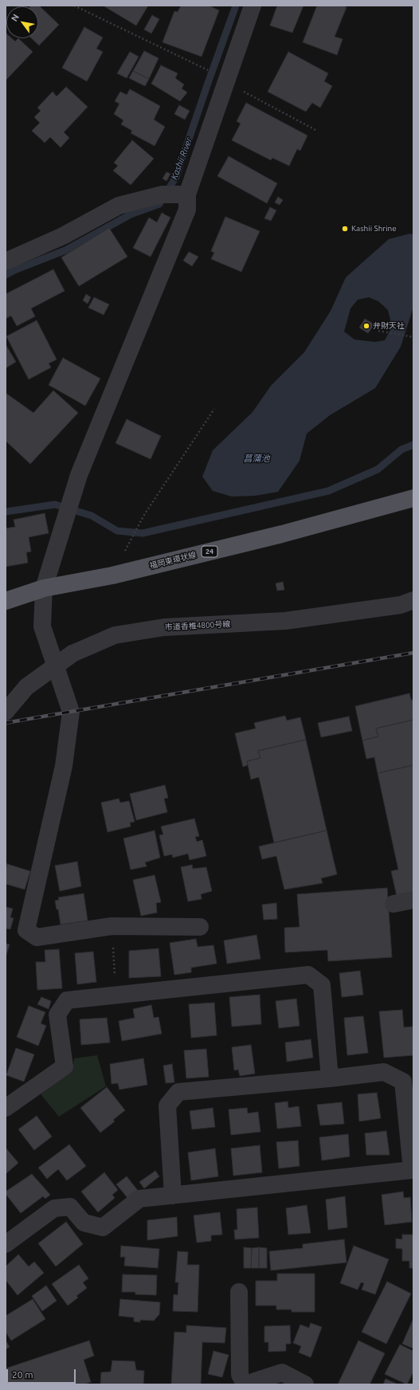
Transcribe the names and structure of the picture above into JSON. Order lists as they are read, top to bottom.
{
  "streets": {
    "main road": ["24", "福岡東環状線"],
    "street": ["市道香椎4800号線"]
  },
  "water": ["Kashii River", "菖蒲池"],
  "places": ["Kashii Shrine", "弁財天社"],
  "scale_bar": "20 m",
  "north": "top left"
}
